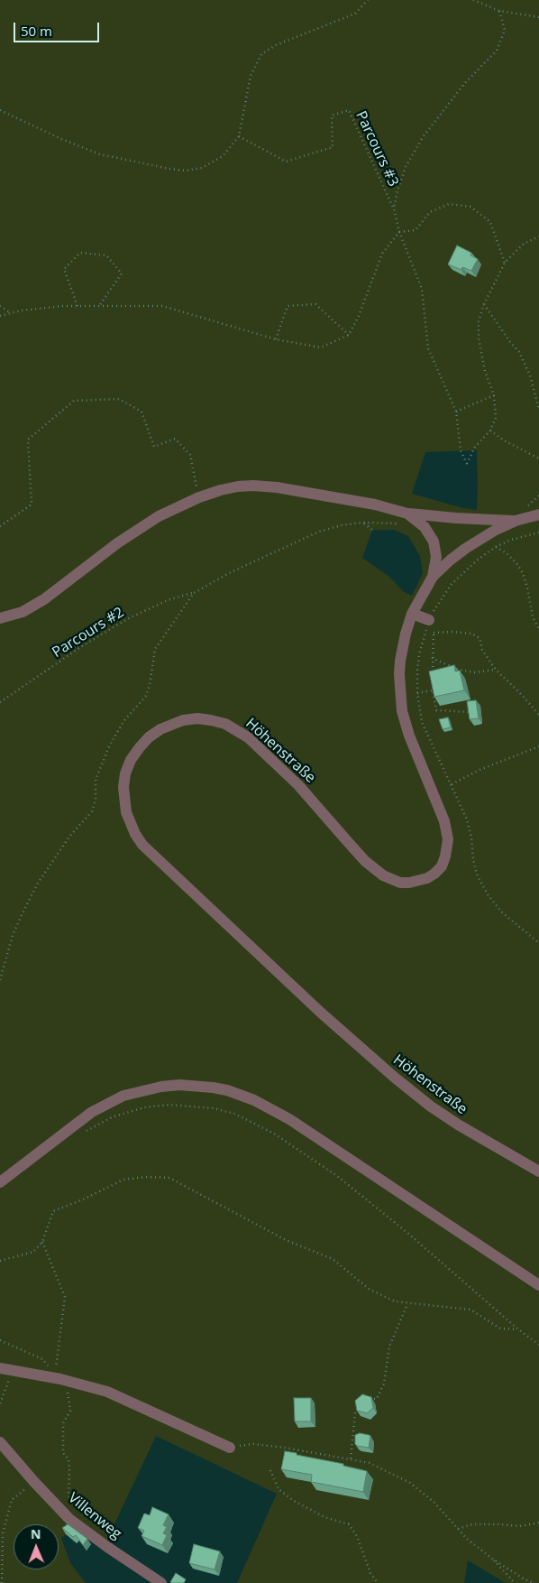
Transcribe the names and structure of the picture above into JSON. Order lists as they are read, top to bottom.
{
  "streets": {
    "street": ["Höhenstraße", "Villenweg"],
    "path": ["Parcours #3", "Parcours #2"]
  },
  "scale_bar": "50 m",
  "north": "top"
}
